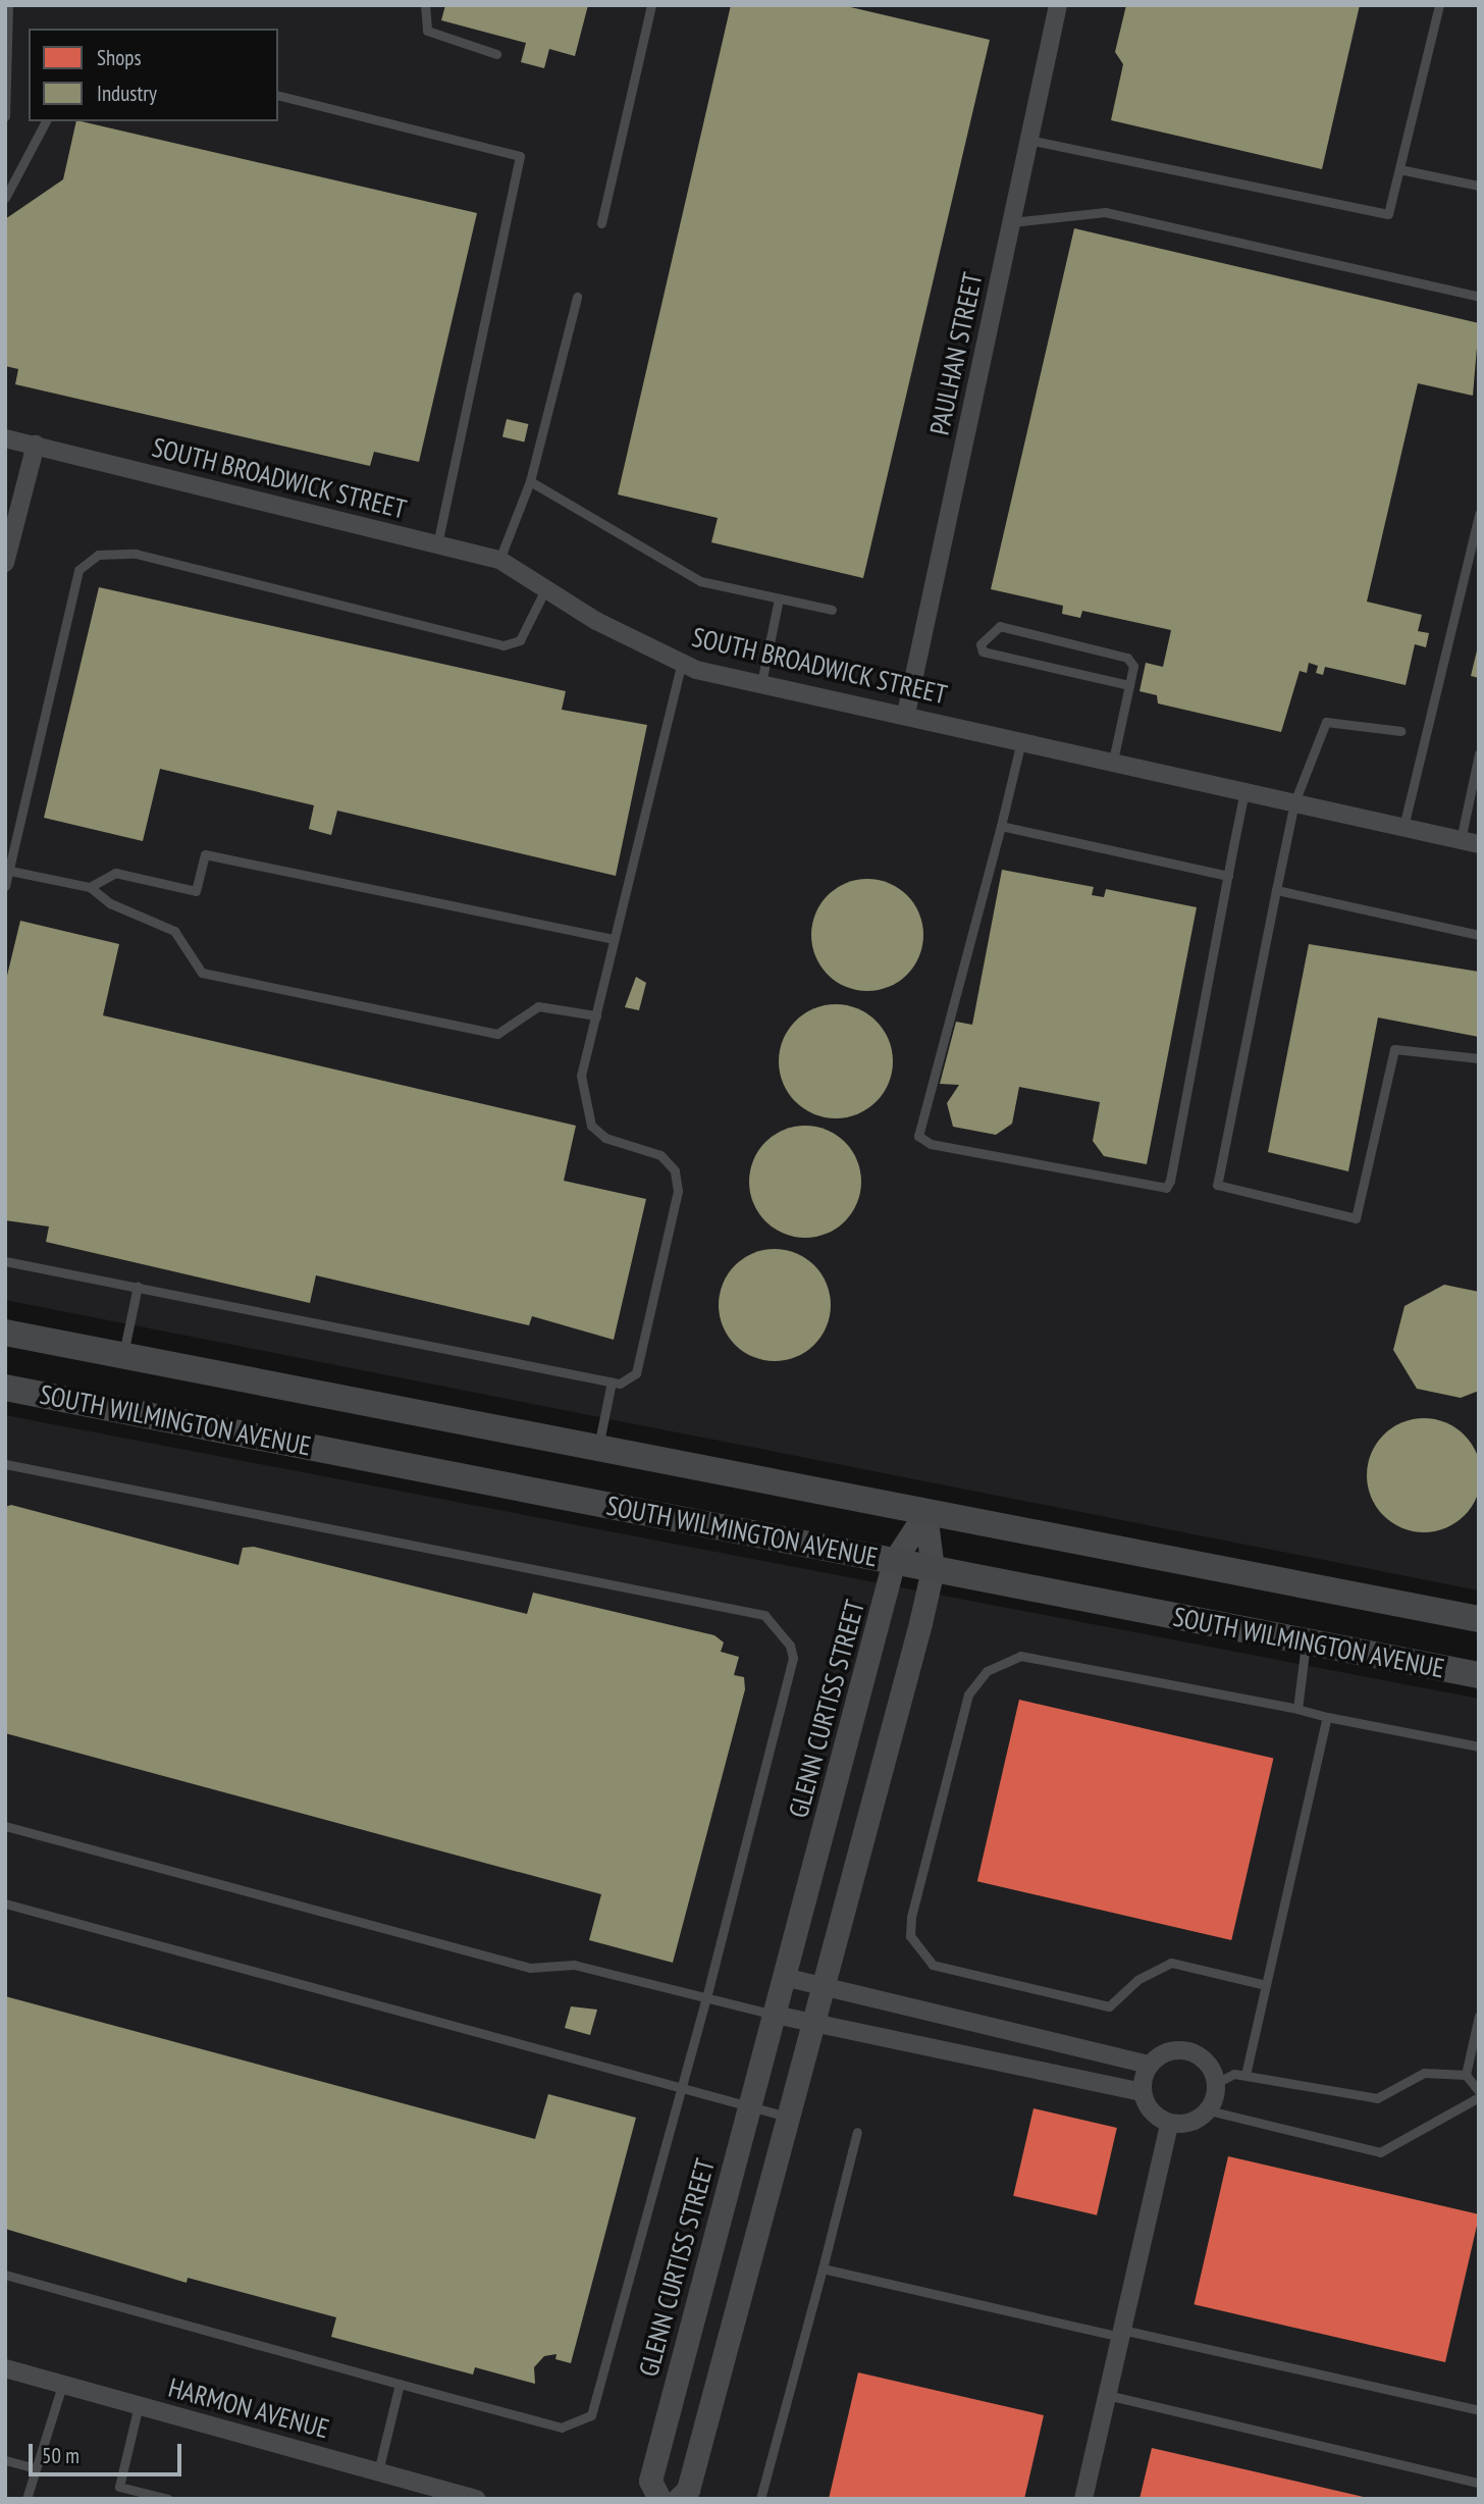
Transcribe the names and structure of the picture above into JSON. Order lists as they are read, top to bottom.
{
  "streets": {
    "main road": ["SOUTH WILMINGTON AVENUE"],
    "street": [
      "PAULHAN STREET",
      "SOUTH BROADWICK STREET",
      "GLENN CURTISS STREET",
      "HARMON AVENUE"
    ]
  },
  "crossings": [
    ["PAULHAN STREET", "SOUTH BROADWICK STREET"],
    ["SOUTH WILMINGTON AVENUE", "GLENN CURTISS STREET"]
  ],
  "legend": ["Shops", "Industry"],
  "scale_bar": "50 m"
}
